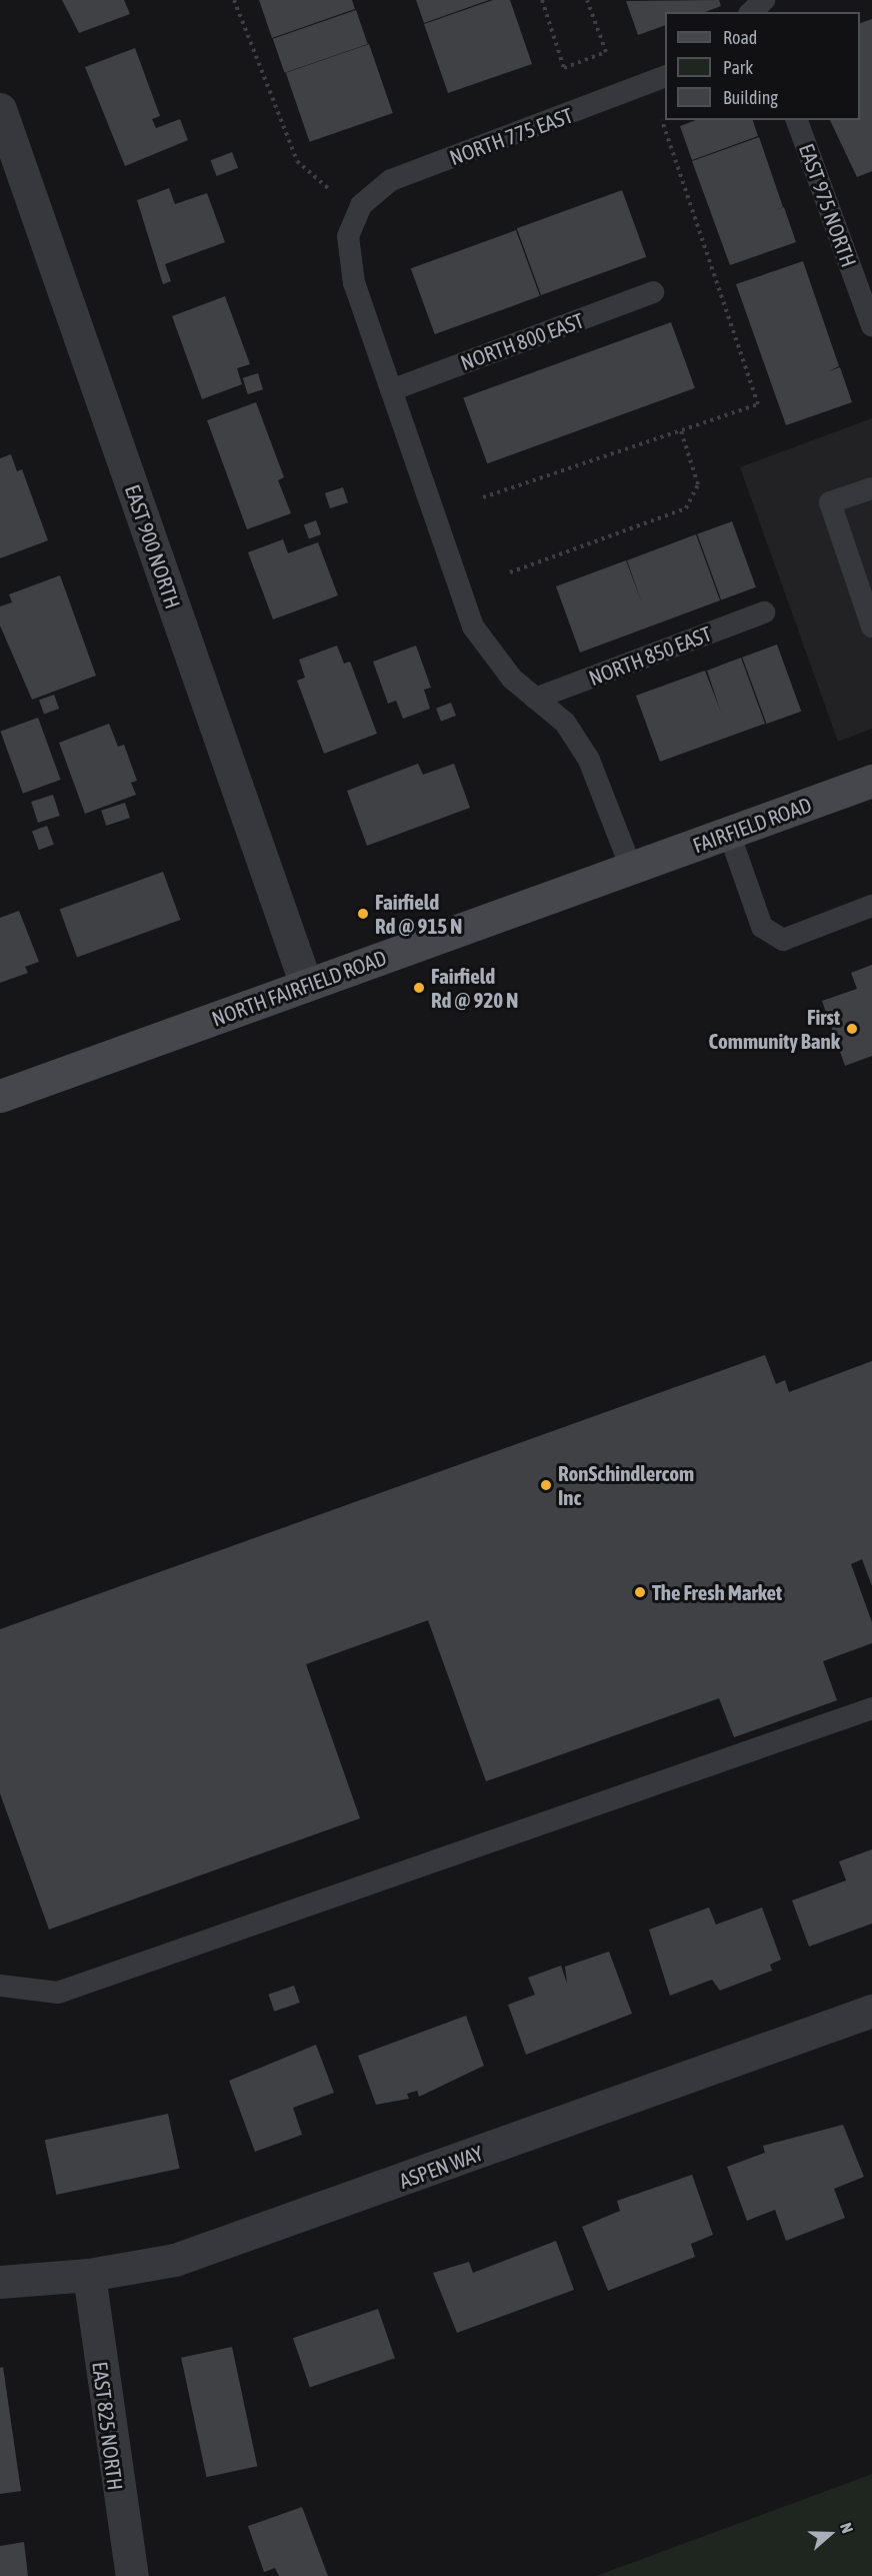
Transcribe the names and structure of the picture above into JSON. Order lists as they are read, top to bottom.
{
  "streets": {
    "main road": ["FAIRFIELD ROAD", "NORTH FAIRFIELD ROAD"],
    "street": ["EAST 900 NORTH", "ASPEN WAY", "EAST 825 NORTH"],
    "lane": [
      "NORTH 775 EAST",
      "EAST 975 NORTH",
      "NORTH 800 EAST",
      "NORTH 850 EAST"
    ]
  },
  "crossings": [
    ["NORTH 775 EAST", "NORTH 800 EAST"],
    ["EAST 900 NORTH", "NORTH FAIRFIELD ROAD"],
    ["FAIRFIELD ROAD", "NORTH FAIRFIELD ROAD"],
    ["ASPEN WAY", "EAST 825 NORTH"]
  ],
  "places": [
    "Fairfield Rd @ 915 N",
    "Fairfield Rd @ 920 N",
    "First Community Bank",
    "RonSchindlercom Inc",
    "The Fresh Market"
  ],
  "legend": ["Road", "Park", "Building"],
  "north": "right"
}
